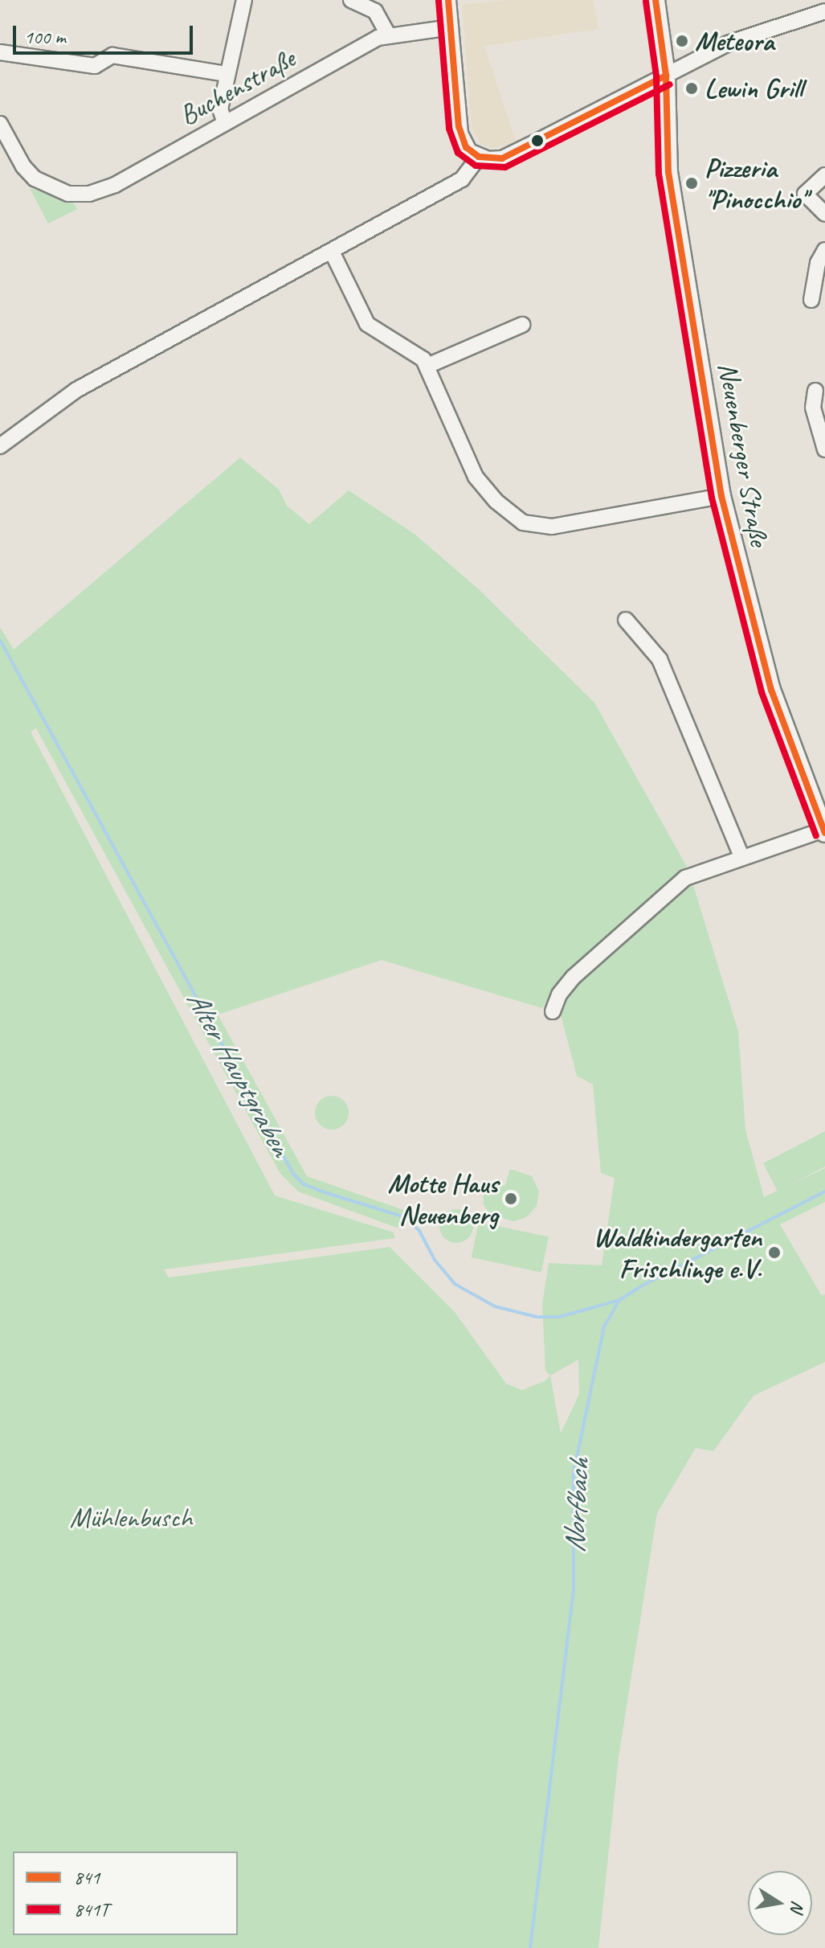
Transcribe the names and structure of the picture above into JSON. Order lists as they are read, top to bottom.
{
  "streets": {
    "street": ["Buchenstraße", "Neuenberger Straße"]
  },
  "water": ["Alter Hauptgraben", "Norfbach"],
  "parks": ["Mühlenbusch"],
  "places": [
    "Meteora",
    "Lewin Grill",
    "Pizzeria \"Pinocchio\"",
    "Motte Haus Neuenberg",
    "Waldkindergarten Frischlinge e.V."
  ],
  "lines": ["transit line 841", "transit line 841T"],
  "legend": ["841", "841T"],
  "scale_bar": "100 m",
  "north": "right"
}
